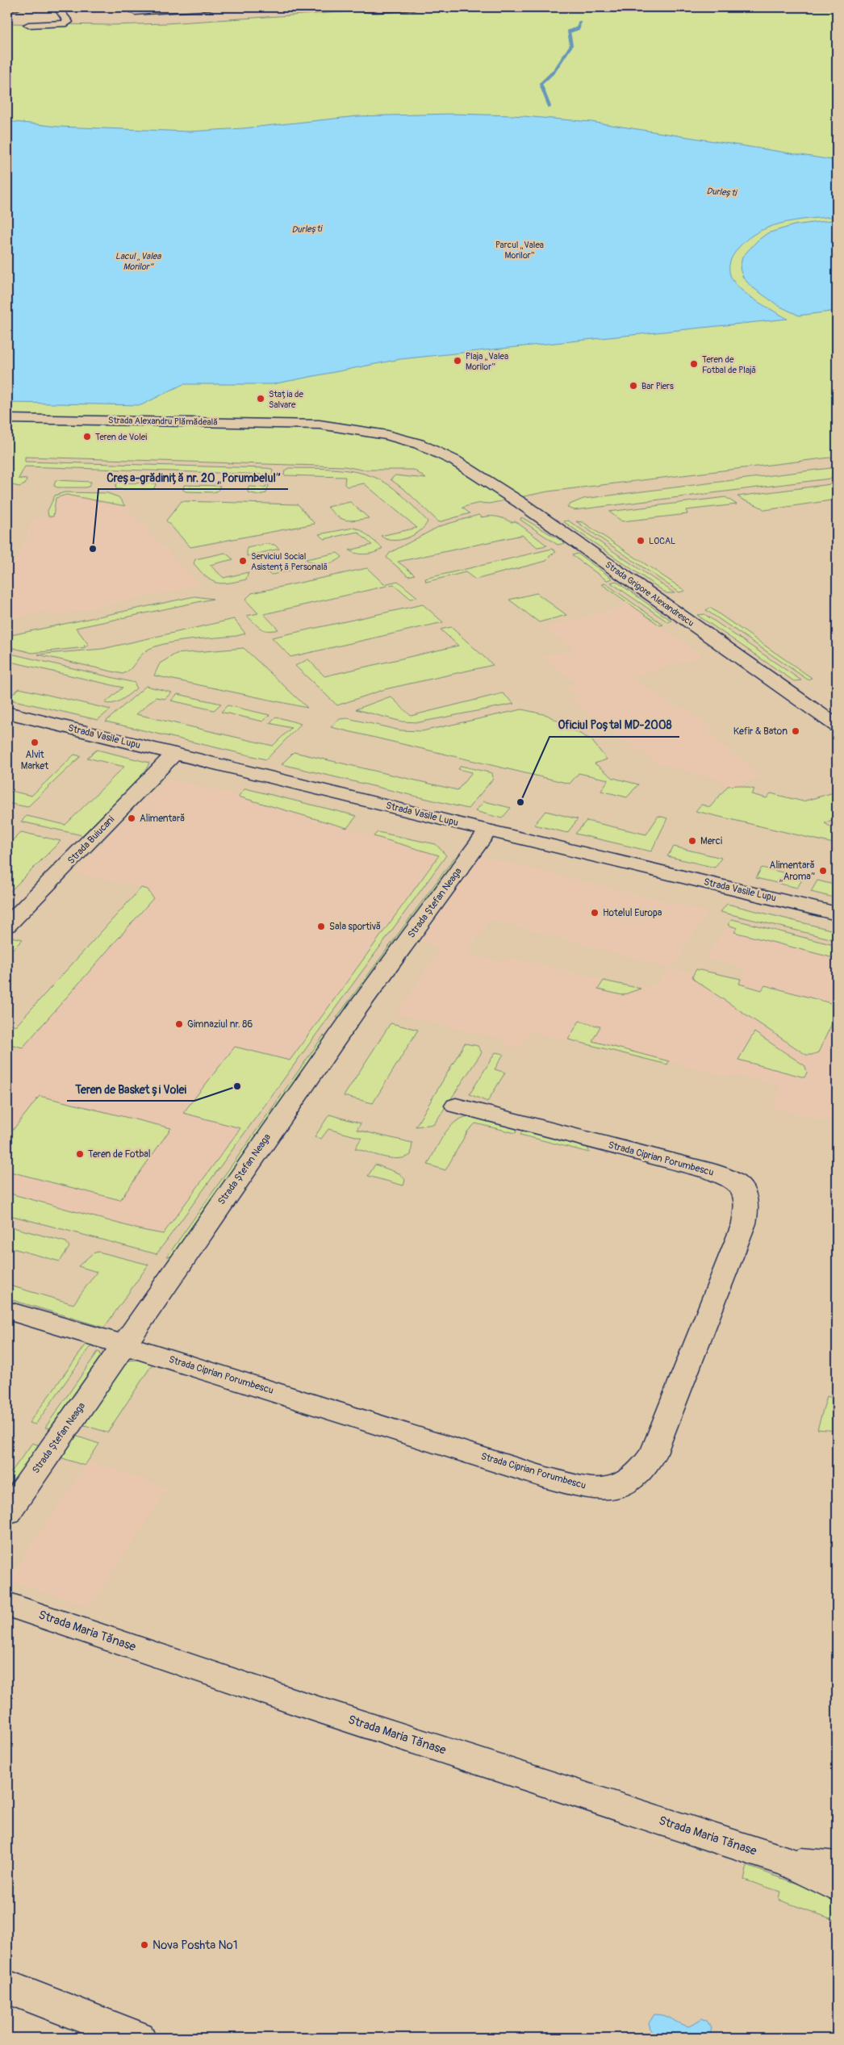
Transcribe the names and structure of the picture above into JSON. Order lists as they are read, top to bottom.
{
  "streets": {
    "street": [
      "Strada Alexandru Plămădeală",
      "Strada Grigore Alexandrescu",
      "Strada Vasile Lupu",
      "Strada Buiucani",
      "Strada Ștefan Neaga",
      "Strada Ciprian Porumbescu",
      "Strada Maria Tănase"
    ]
  },
  "crossings": [
    ["Strada Alexandru Plămădeală", "Strada Grigore Alexandrescu"],
    ["Strada Vasile Lupu", "Strada Buiucani"],
    ["Strada Vasile Lupu", "Strada Ștefan Neaga"],
    ["Strada Ștefan Neaga", "Strada Ciprian Porumbescu"]
  ],
  "water": ["Durlești", "Lacul „Valea Morilor”"],
  "parks": ["Parcul „Valea Morilor”"],
  "places": [
    "Plaja „Valea Morilor”",
    "Teren de Fotbal de Plajă",
    "Bar Piers",
    "Stația de Salvare",
    "Teren de Volei",
    "LOCAL",
    "Creșa-grădiniță nr. 20 „Porumbelul”",
    "Serviciul Social Asistență Personală",
    "Kefir & Baton",
    "Alvit Market",
    "Oficiul Poștal MD-2008",
    "Alimentară",
    "Merci",
    "Alimentară „Aroma”",
    "Hotelul Europa",
    "Sala sportivă",
    "Gimnaziul nr. 86",
    "Teren de Basket și Volei",
    "Teren de Fotbal",
    "Nova Poshta №1"
  ]
}
